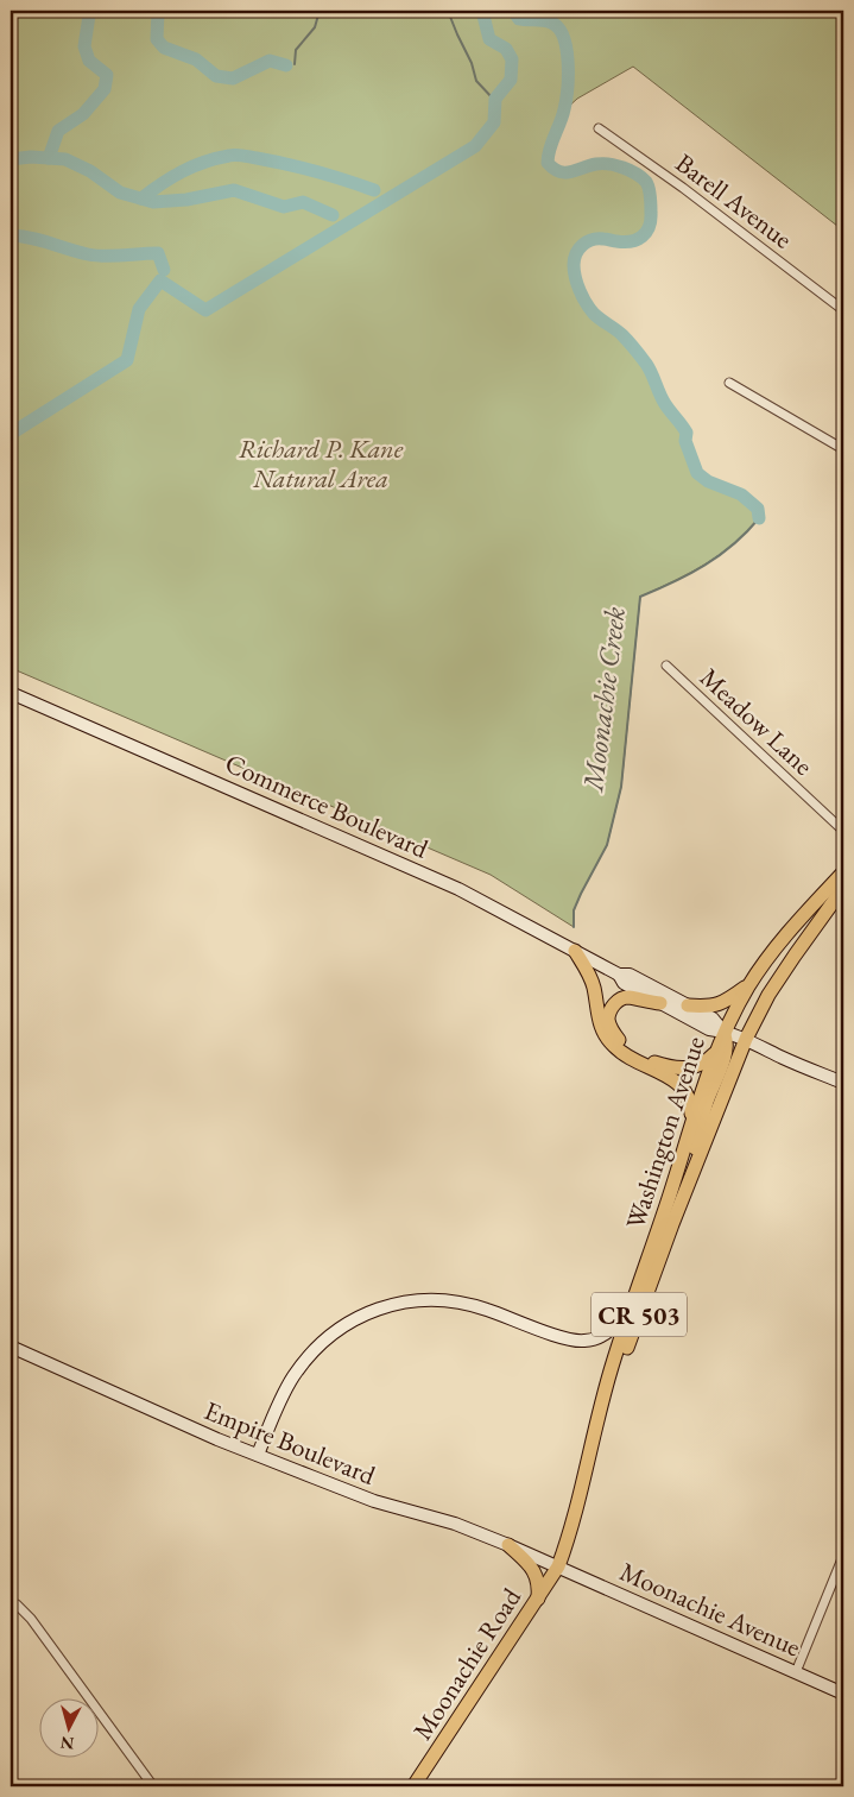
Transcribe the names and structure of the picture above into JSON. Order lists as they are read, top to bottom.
{
  "streets": {
    "main road": ["Washington Avenue", "CR 503", "Moonachie Road"],
    "street": [
      "Barell Avenue",
      "Meadow Lane",
      "Commerce Boulevard",
      "Empire Boulevard",
      "Moonachie Avenue"
    ]
  },
  "crossings": [
    ["Commerce Boulevard", "Washington Avenue"],
    ["Washington Avenue", "Empire Boulevard"],
    ["Washington Avenue", "Moonachie Avenue"],
    ["Washington Avenue", "Moonachie Road"],
    ["Empire Boulevard", "Moonachie Avenue"],
    ["Empire Boulevard", "Moonachie Road"],
    ["Moonachie Avenue", "Moonachie Road"]
  ],
  "water": ["Moonachie Creek"],
  "parks": ["Richard P. Kane Natural Area"],
  "north": "bottom"
}
